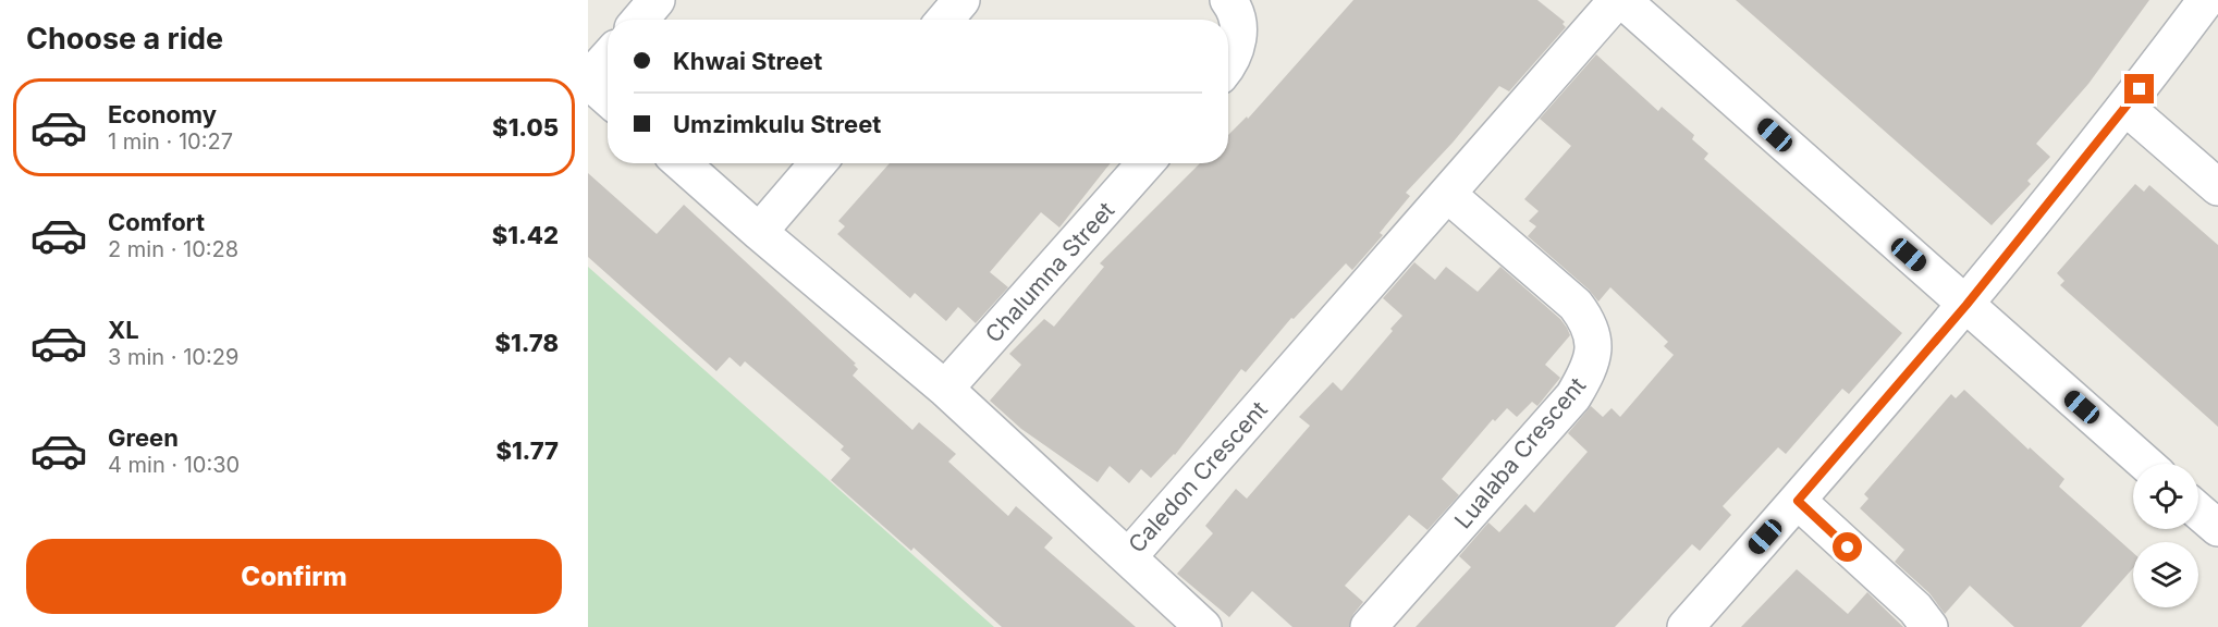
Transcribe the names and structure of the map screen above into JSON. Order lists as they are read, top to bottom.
{
  "streets": {
    "street": ["Chalumna Street", "Lualaba Crescent", "Caledon Crescent"]
  },
  "crossings": [
    ["Chalumna Street", "Caledon Crescent"],
    ["Lualaba Crescent", "Caledon Crescent"]
  ],
  "page": {
    "heading": "Choose a ride",
    "banner": ["Khwai Street", "Umzimkulu Street"],
    "list": [
      {
        "name": "Economy",
        "note": "1 min · 10:27",
        "value": "$1.05"
      },
      {
        "name": "Comfort",
        "note": "2 min · 10:28",
        "value": "$1.42"
      },
      {
        "name": "XL",
        "note": "3 min · 10:29",
        "value": "$1.78"
      },
      {
        "name": "Green",
        "note": "4 min · 10:30",
        "value": "$1.77"
      }
    ],
    "buttons": "Confirm"
  }
}
